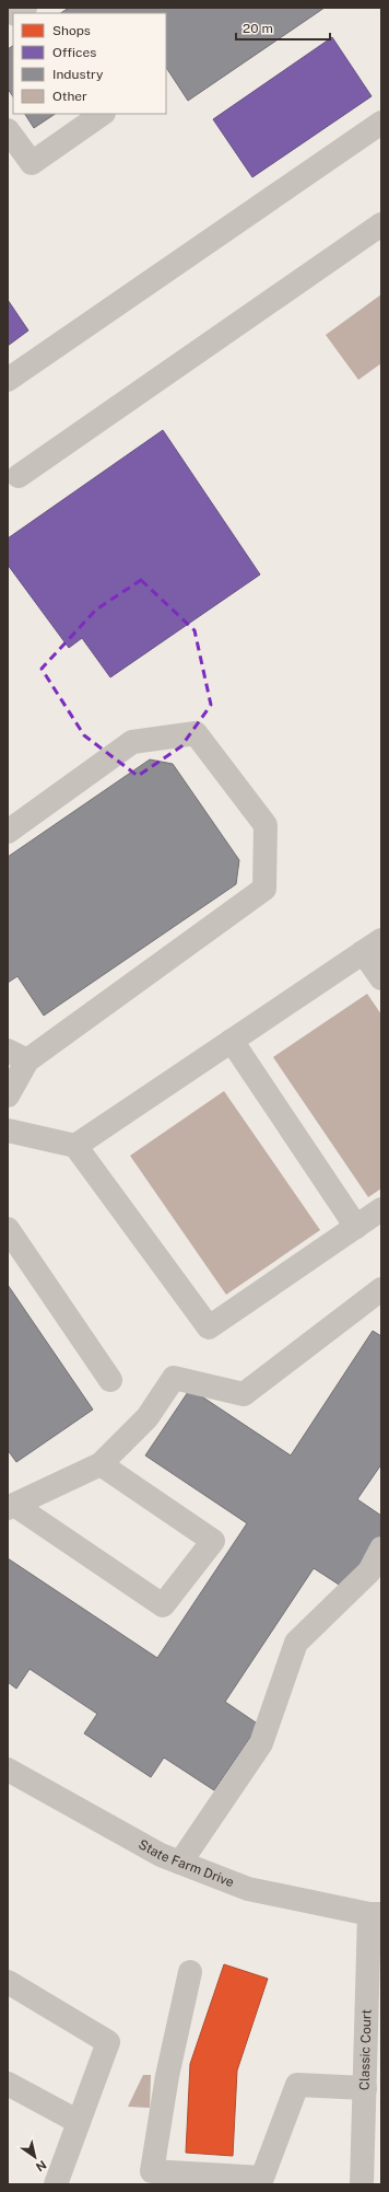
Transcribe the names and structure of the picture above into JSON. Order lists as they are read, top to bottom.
{
  "streets": {
    "street": ["State Farm Drive", "Classic Court"]
  },
  "crossings": [
    ["State Farm Drive", "Classic Court"]
  ],
  "legend": [
    "Shops",
    "Offices",
    "Industry",
    "Other"
  ],
  "scale_bar": "20 m",
  "north": "bottom right"
}
